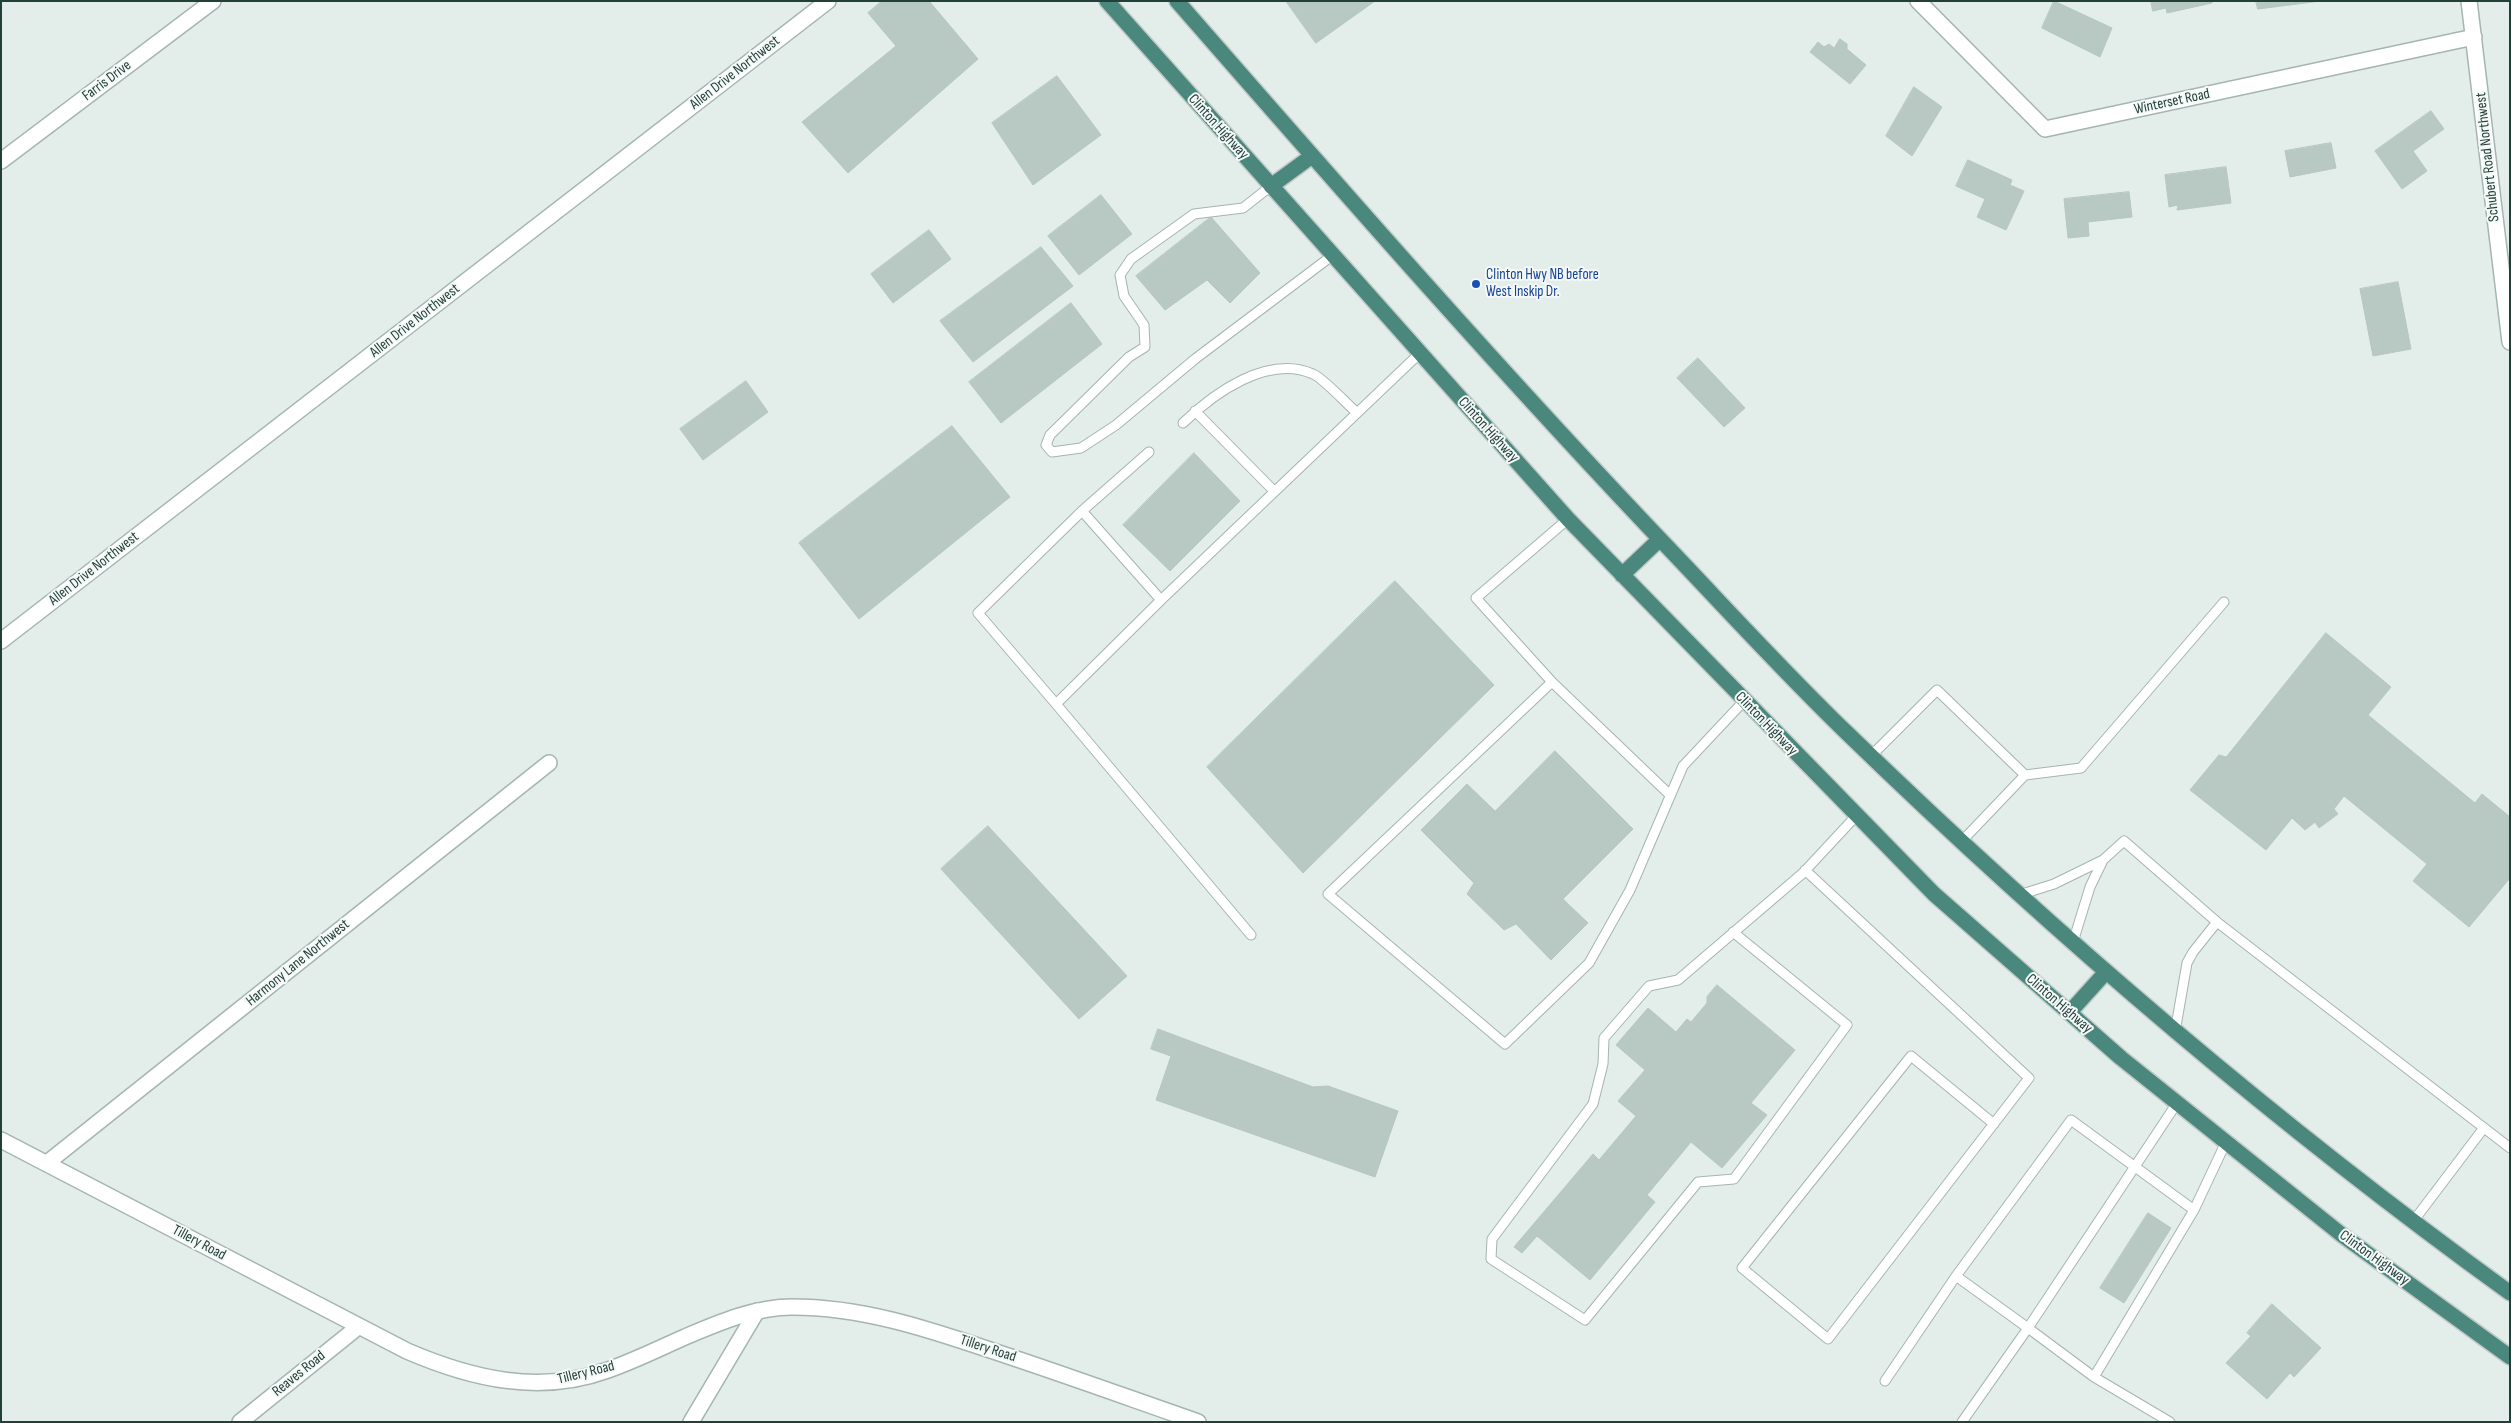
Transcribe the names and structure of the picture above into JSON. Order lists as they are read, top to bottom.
{
  "streets": {
    "highway": ["Clinton Highway"],
    "street": [
      "Allen Drive Northwest",
      "Farris Drive",
      "Winterset Road",
      "Schubert Road Northwest",
      "Harmony Lane Northwest",
      "Tillery Road",
      "Reaves Road"
    ]
  },
  "crossings": [
    ["Winterset Road", "Schubert Road Northwest"],
    ["Harmony Lane Northwest", "Tillery Road"],
    ["Tillery Road", "Reaves Road"]
  ],
  "places": ["Clinton Hwy NB before West Inskip Dr."]
}
